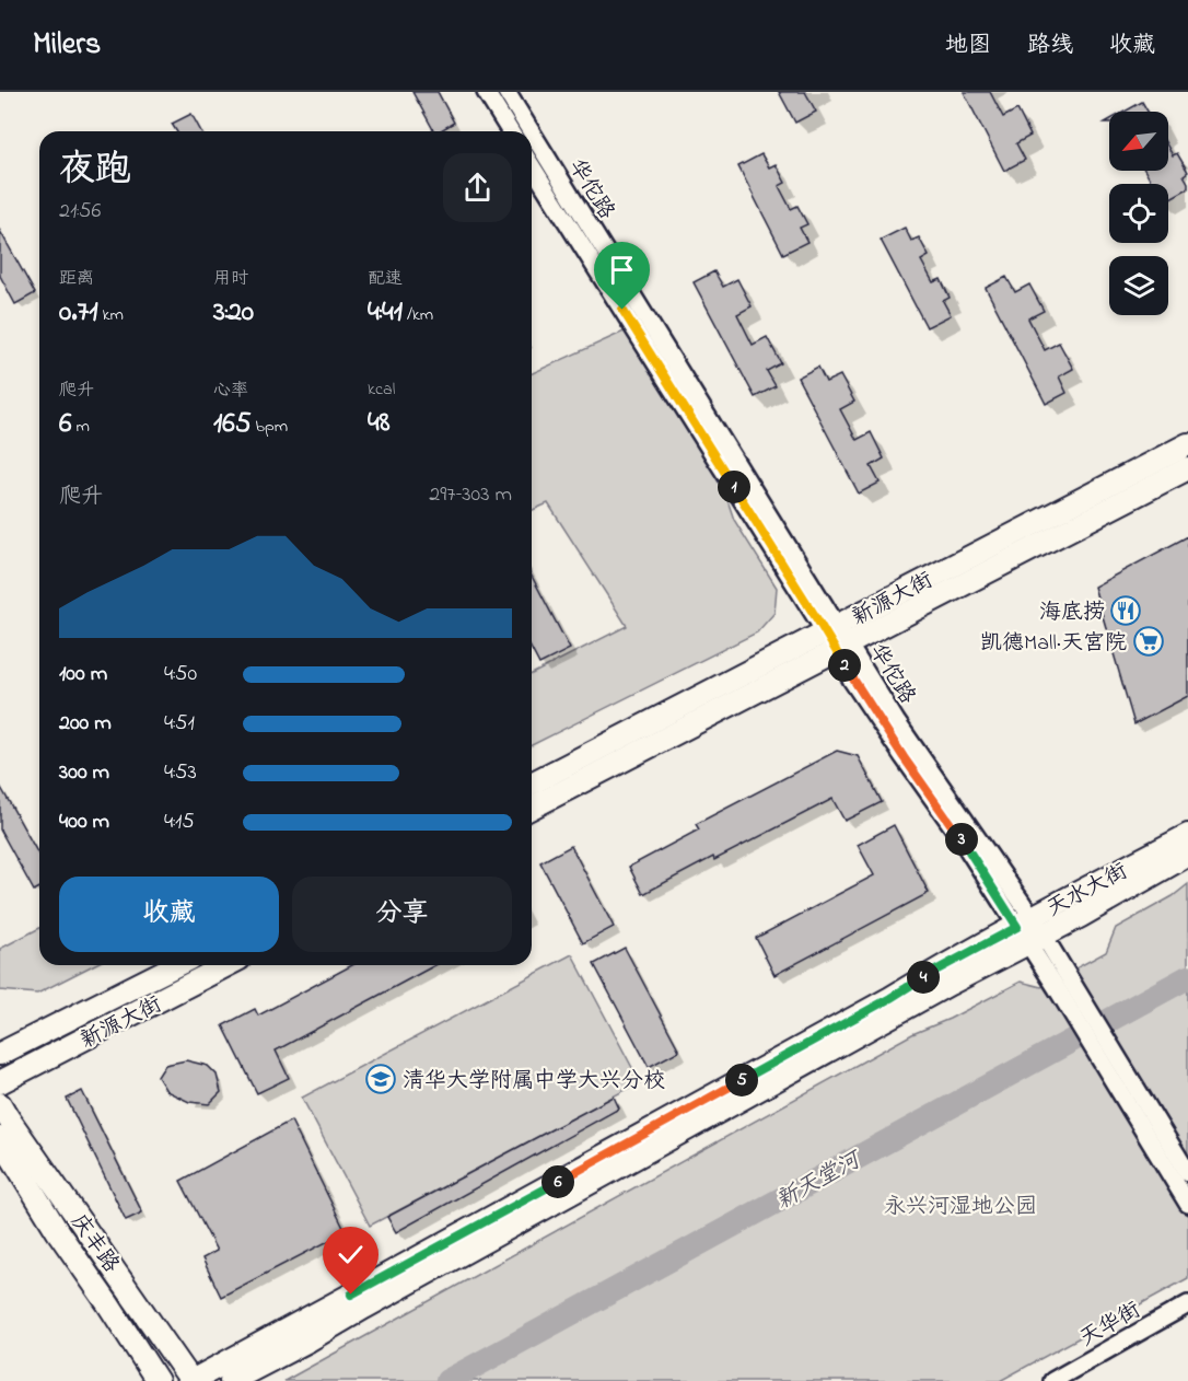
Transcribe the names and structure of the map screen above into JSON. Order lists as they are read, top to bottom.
{
  "streets": {
    "main road": ["新源大街", "天水大街", "庆丰路"],
    "street": ["华佗路", "天华街"]
  },
  "crossings": [
    ["华佗路", "新源大街"],
    ["华佗路", "天水大街"],
    ["天水大街", "庆丰路"]
  ],
  "water": ["新天堂河"],
  "parks": ["永兴河湿地公园"],
  "places": {
    "restaurant": ["海底捞"],
    "supermarket": ["凯德Mall·天宫院"],
    "school or university": ["清华大学附属中学大兴分校"]
  },
  "north": "bottom left",
  "page": {
    "header": "Milers",
    "nav": ["地图", "路线", "收藏"],
    "heading": ["夜跑", "21:56"],
    "stats": [
      ["距离", "0.71 km"],
      ["用时", "3:20"],
      ["配速", "4:41 /km"],
      ["爬升", "6 m"],
      ["心率", "165 bpm"],
      ["kcal", "48"]
    ],
    "chart": ["爬升", "297–303 m"],
    "pins": [
      "1",
      "2",
      "3",
      "4",
      "5",
      "6"
    ],
    "list": [
      {
        "name": "100 m",
        "note": "4:50"
      },
      {
        "name": "200 m",
        "note": "4:51"
      },
      {
        "name": "300 m",
        "note": "4:53"
      },
      {
        "name": "400 m",
        "note": "4:15"
      }
    ],
    "buttons": ["收藏", "分享"]
  }
}
